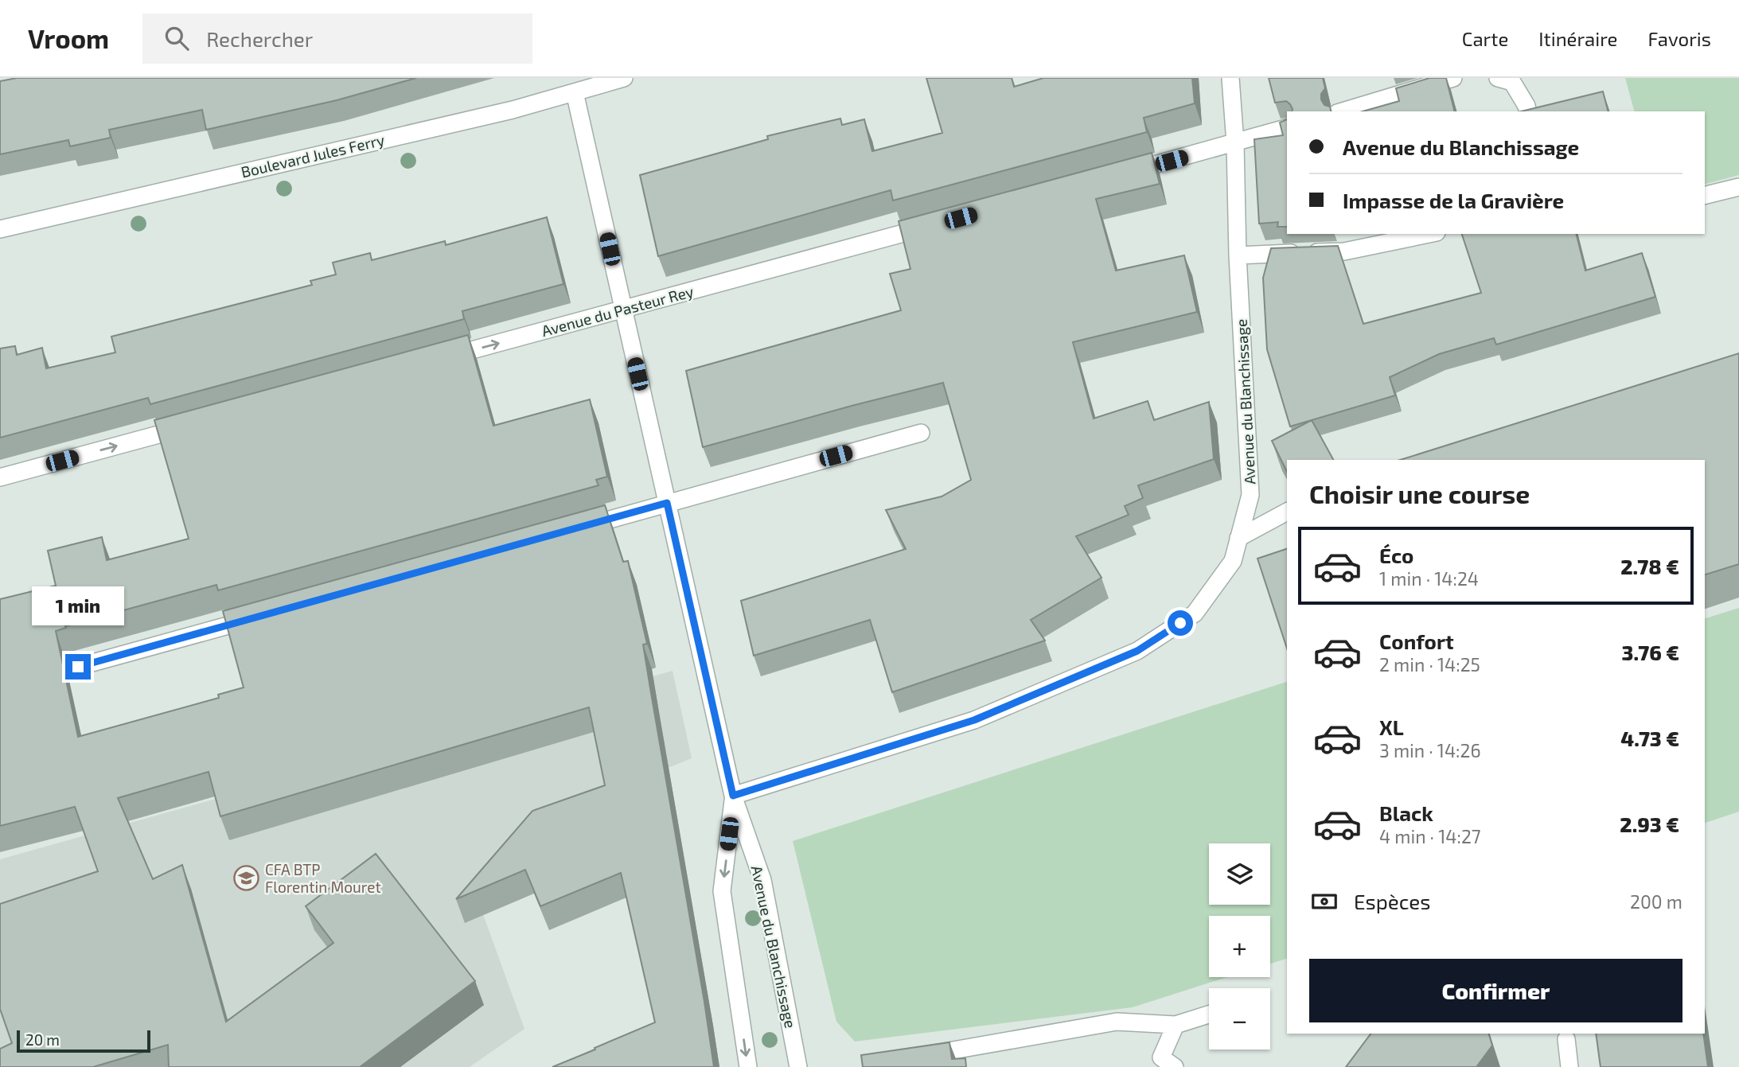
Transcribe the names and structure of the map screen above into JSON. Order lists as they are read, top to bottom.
{
  "streets": {
    "street": ["Boulevard Jules Ferry", "Avenue du Pasteur Rey", "Avenue du Blanchissage"]
  },
  "one_way": ["Avenue du Pasteur Rey"],
  "places": {
    "school or university": ["CFA BTP Florentin Mouret"]
  },
  "scale_bar": "20 m",
  "page": {
    "header": "Vroom",
    "search": "Rechercher",
    "nav": ["Carte", "Itinéraire", "Favoris"],
    "banner": ["Avenue du Blanchissage", "Impasse de la Gravière"],
    "heading": "Choisir une course",
    "list": [
      {
        "name": "Éco",
        "note": "1 min · 14:24",
        "value": "2.78 €"
      },
      {
        "name": "Confort",
        "note": "2 min · 14:25",
        "value": "3.76 €"
      },
      {
        "name": "XL",
        "note": "3 min · 14:26",
        "value": "4.73 €"
      },
      {
        "name": "Black",
        "note": "4 min · 14:27",
        "value": "2.93 €"
      }
    ],
    "bubble": "1 min",
    "map_buttons": ["+", "−"],
    "pay": ["Espèces", "200 m"],
    "buttons": "Confirmer",
    "scale": "20 m"
  }
}
